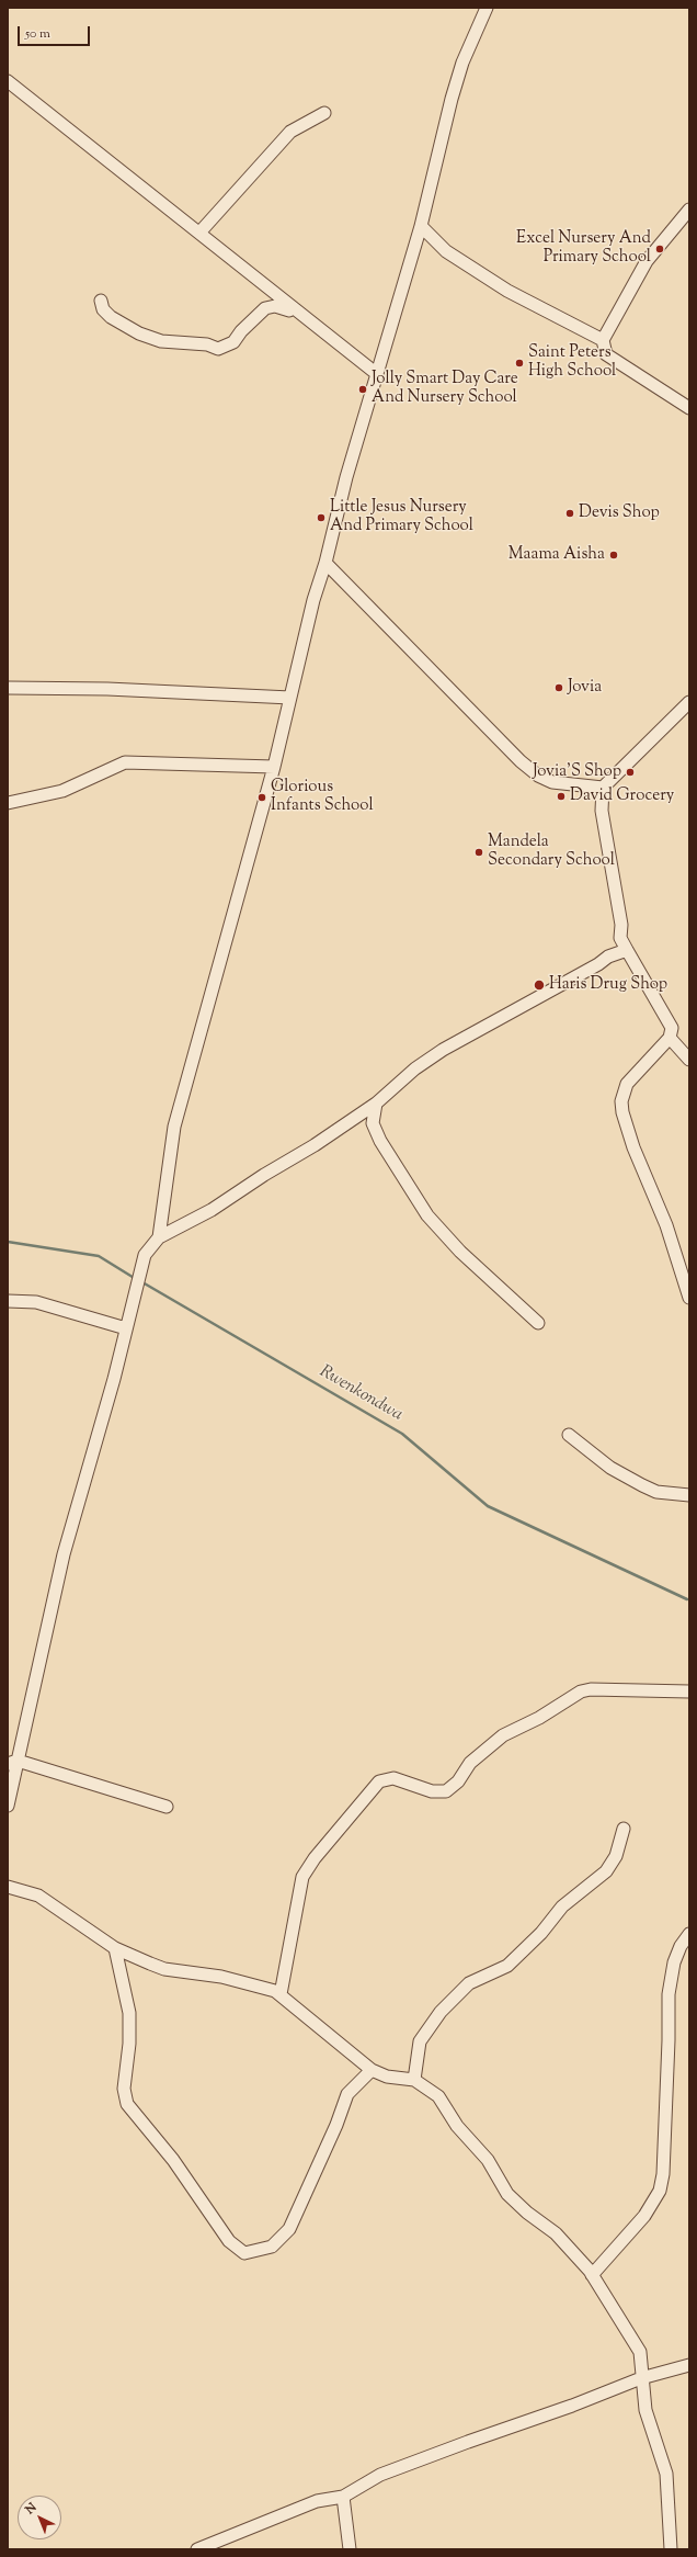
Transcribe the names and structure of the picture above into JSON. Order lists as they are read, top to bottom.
{
  "water": ["Rwenkondwa"],
  "places": [
    "Excel Nursery And Primary School",
    "Saint Peters High School",
    "Jolly Smart Day Care And Nursery School",
    "Devis Shop",
    "Little Jesus Nursery And Primary School",
    "Maama Aisha",
    "Jovia",
    "Jovia'S Shop",
    "David Grocery",
    "Glorious Infants School",
    "Mandela Secondary School",
    "Haris Drug Shop"
  ],
  "scale_bar": "50 m",
  "north": "top left"
}
